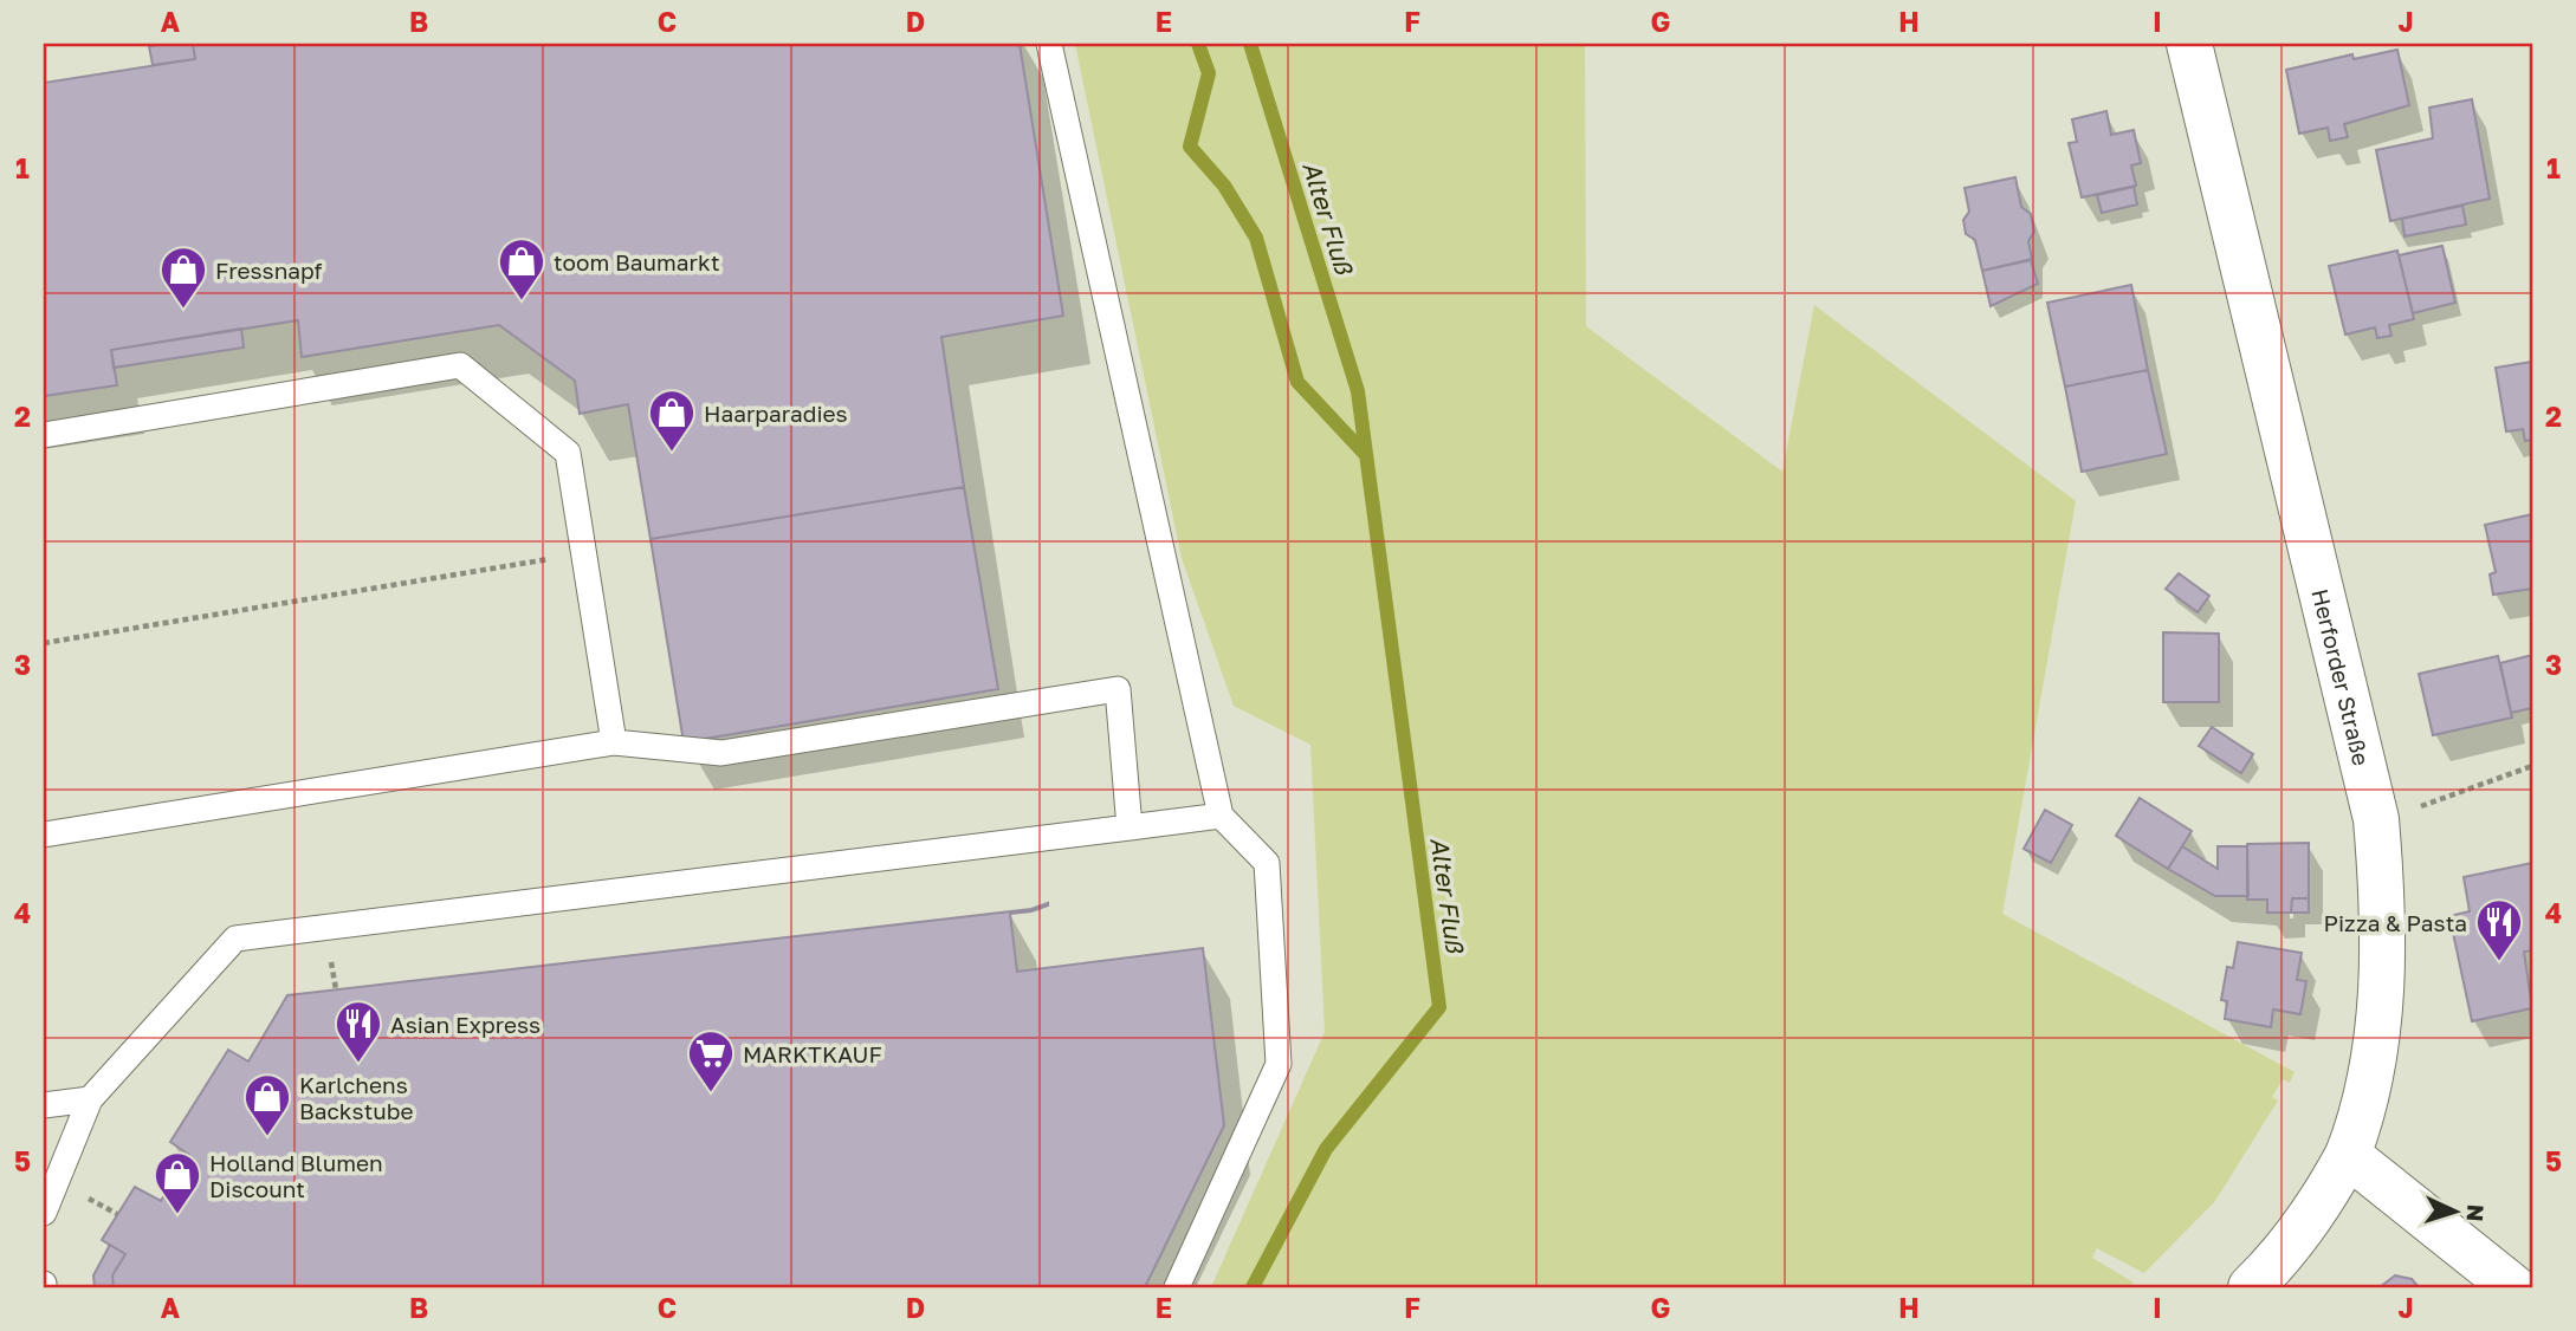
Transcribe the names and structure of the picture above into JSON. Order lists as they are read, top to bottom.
{
  "streets": {
    "main road": ["Herforder Straße"]
  },
  "water": ["Alter Fluß"],
  "places": {
    "shop": [
      "toom Baumarkt",
      "Fressnapf",
      "Haarparadies",
      "Karlchens Backstube",
      "Holland Blumen Discount"
    ],
    "restaurant": ["Pizza & Pasta", "Asian Express"],
    "supermarket": ["MARKTKAUF"]
  },
  "north": "right",
  "grid": {
    "columns": [
      "A",
      "B",
      "C",
      "D",
      "E",
      "F",
      "G",
      "H",
      "I",
      "J"
    ],
    "rows": [
      "1",
      "2",
      "3",
      "4",
      "5"
    ]
  }
}
